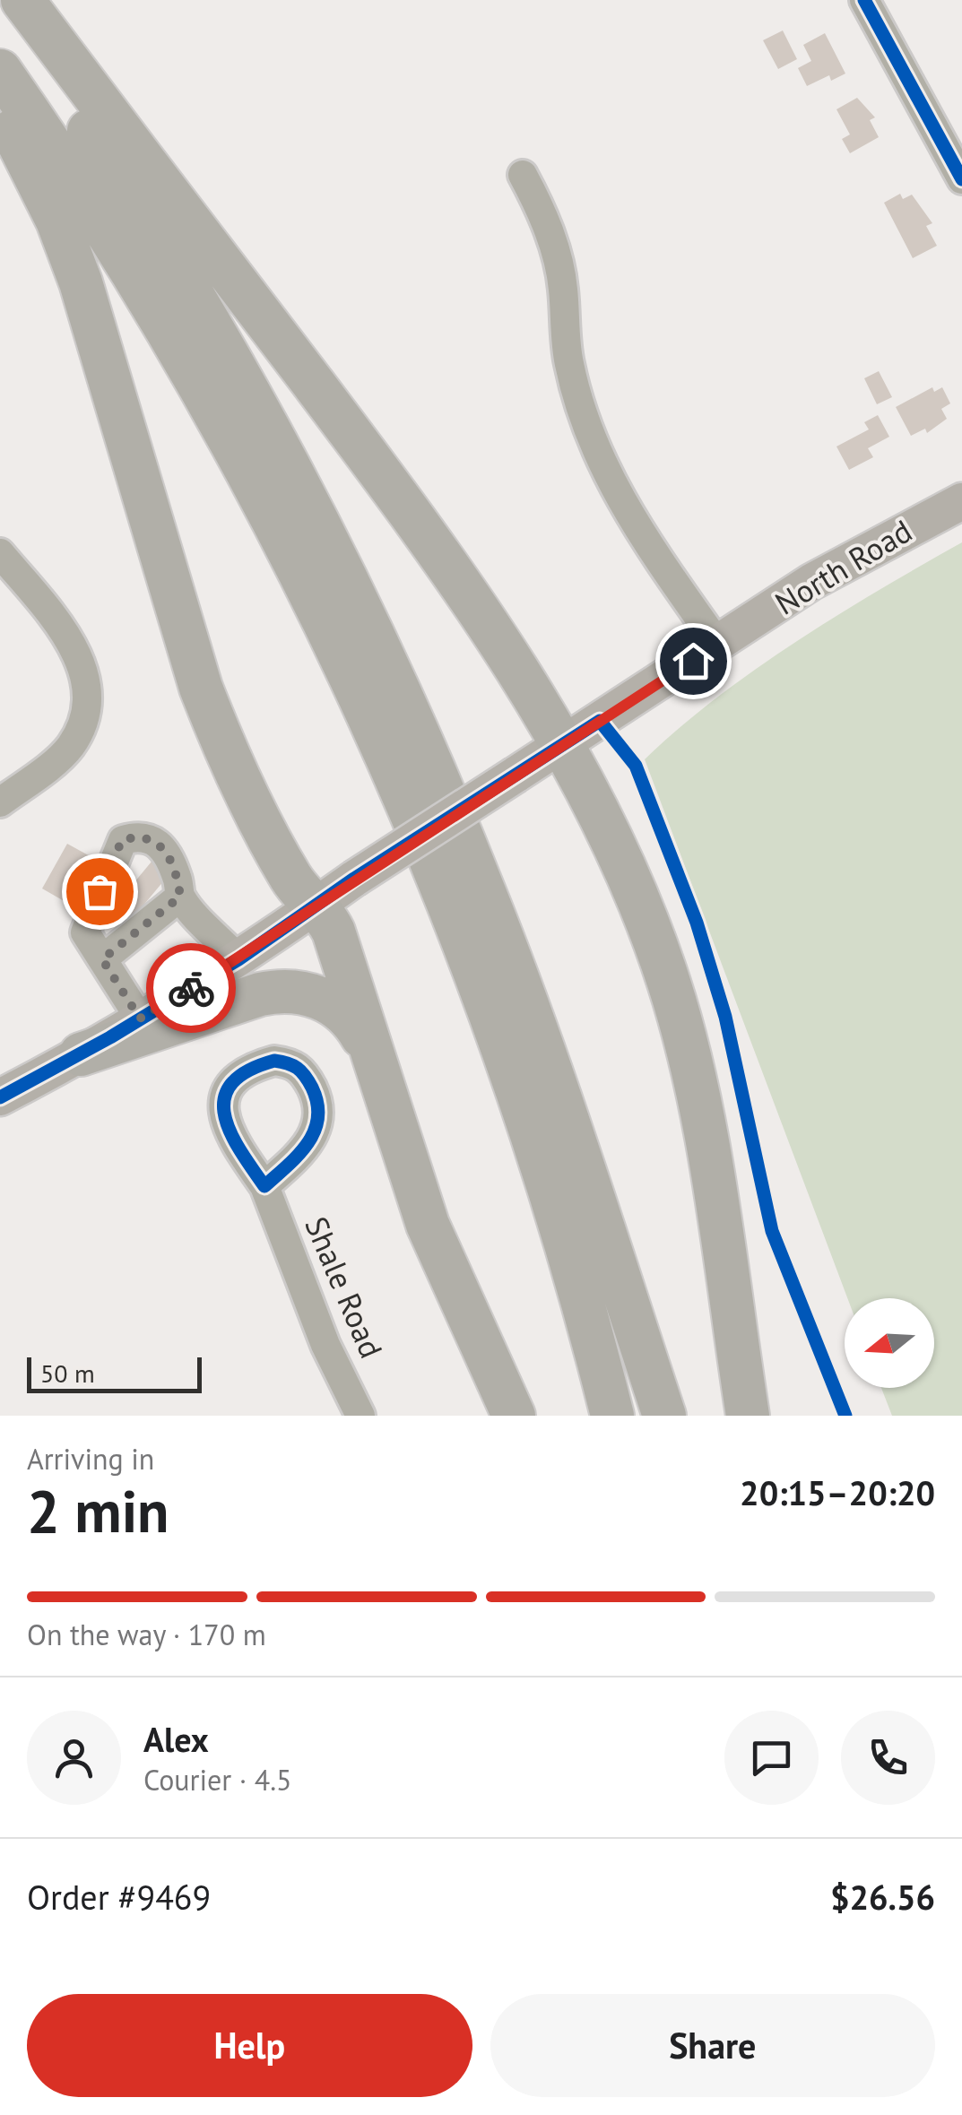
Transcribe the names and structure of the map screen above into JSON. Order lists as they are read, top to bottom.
{
  "streets": {
    "main road": ["North Road"],
    "street": ["Shale Road"]
  },
  "scale_bar": "50 m",
  "north": "left",
  "page": {
    "scale": "50 m",
    "heading": ["2 min", "Arriving in", "20:15–20:20"],
    "panel": [
      "Alex",
      "Courier · 4.5",
      "Order #9469",
      "$26.56"
    ],
    "bar": "On the way · 170 m",
    "buttons": ["Help", "Share"]
  }
}
